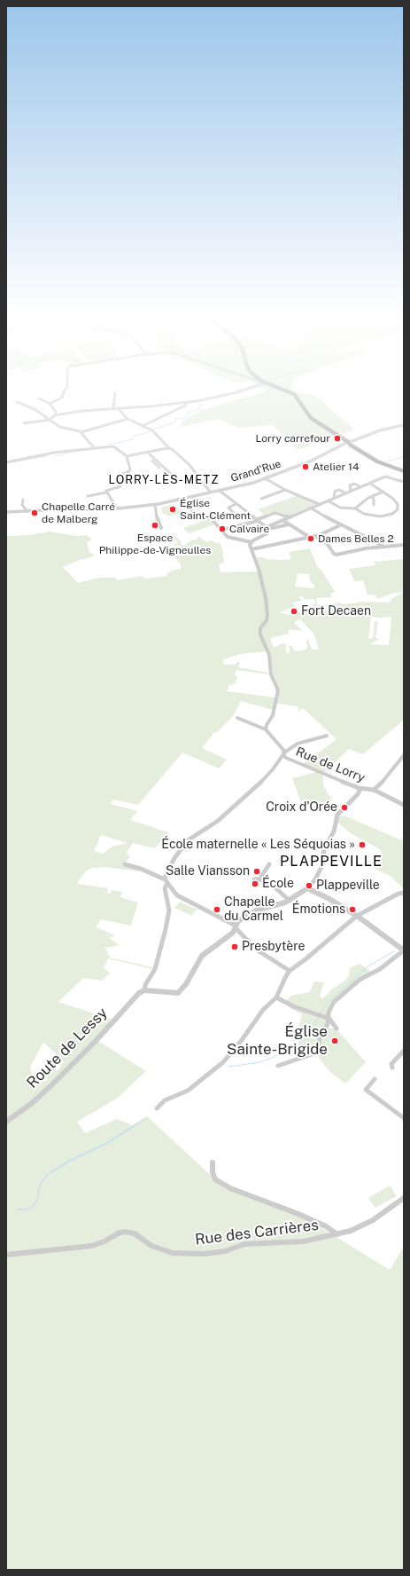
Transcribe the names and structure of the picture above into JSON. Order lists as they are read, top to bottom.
{
  "streets": {
    "street": [
      "Grand'Rue",
      "Rue de Lorry",
      "Route de Lessy",
      "Rue des Carrières"
    ]
  },
  "districts": ["LORRY-LÈS-METZ", "PLAPPEVILLE"],
  "places": [
    "Lorry carrefour",
    "Atelier 14",
    "Église Saint-Clément",
    "Chapelle Carré de Malberg",
    "Espace Philippe-de-Vigneulles",
    "Calvaire",
    "Dames Belles 2",
    "Fort Decaen",
    "Croix d'Orée",
    "École maternelle « Les Séquoias »",
    "Salle Viansson",
    "École",
    "Plappeville",
    "Chapelle du Carmel",
    "Émotions",
    "Presbytère",
    "Église Sainte-Brigide"
  ]
}
